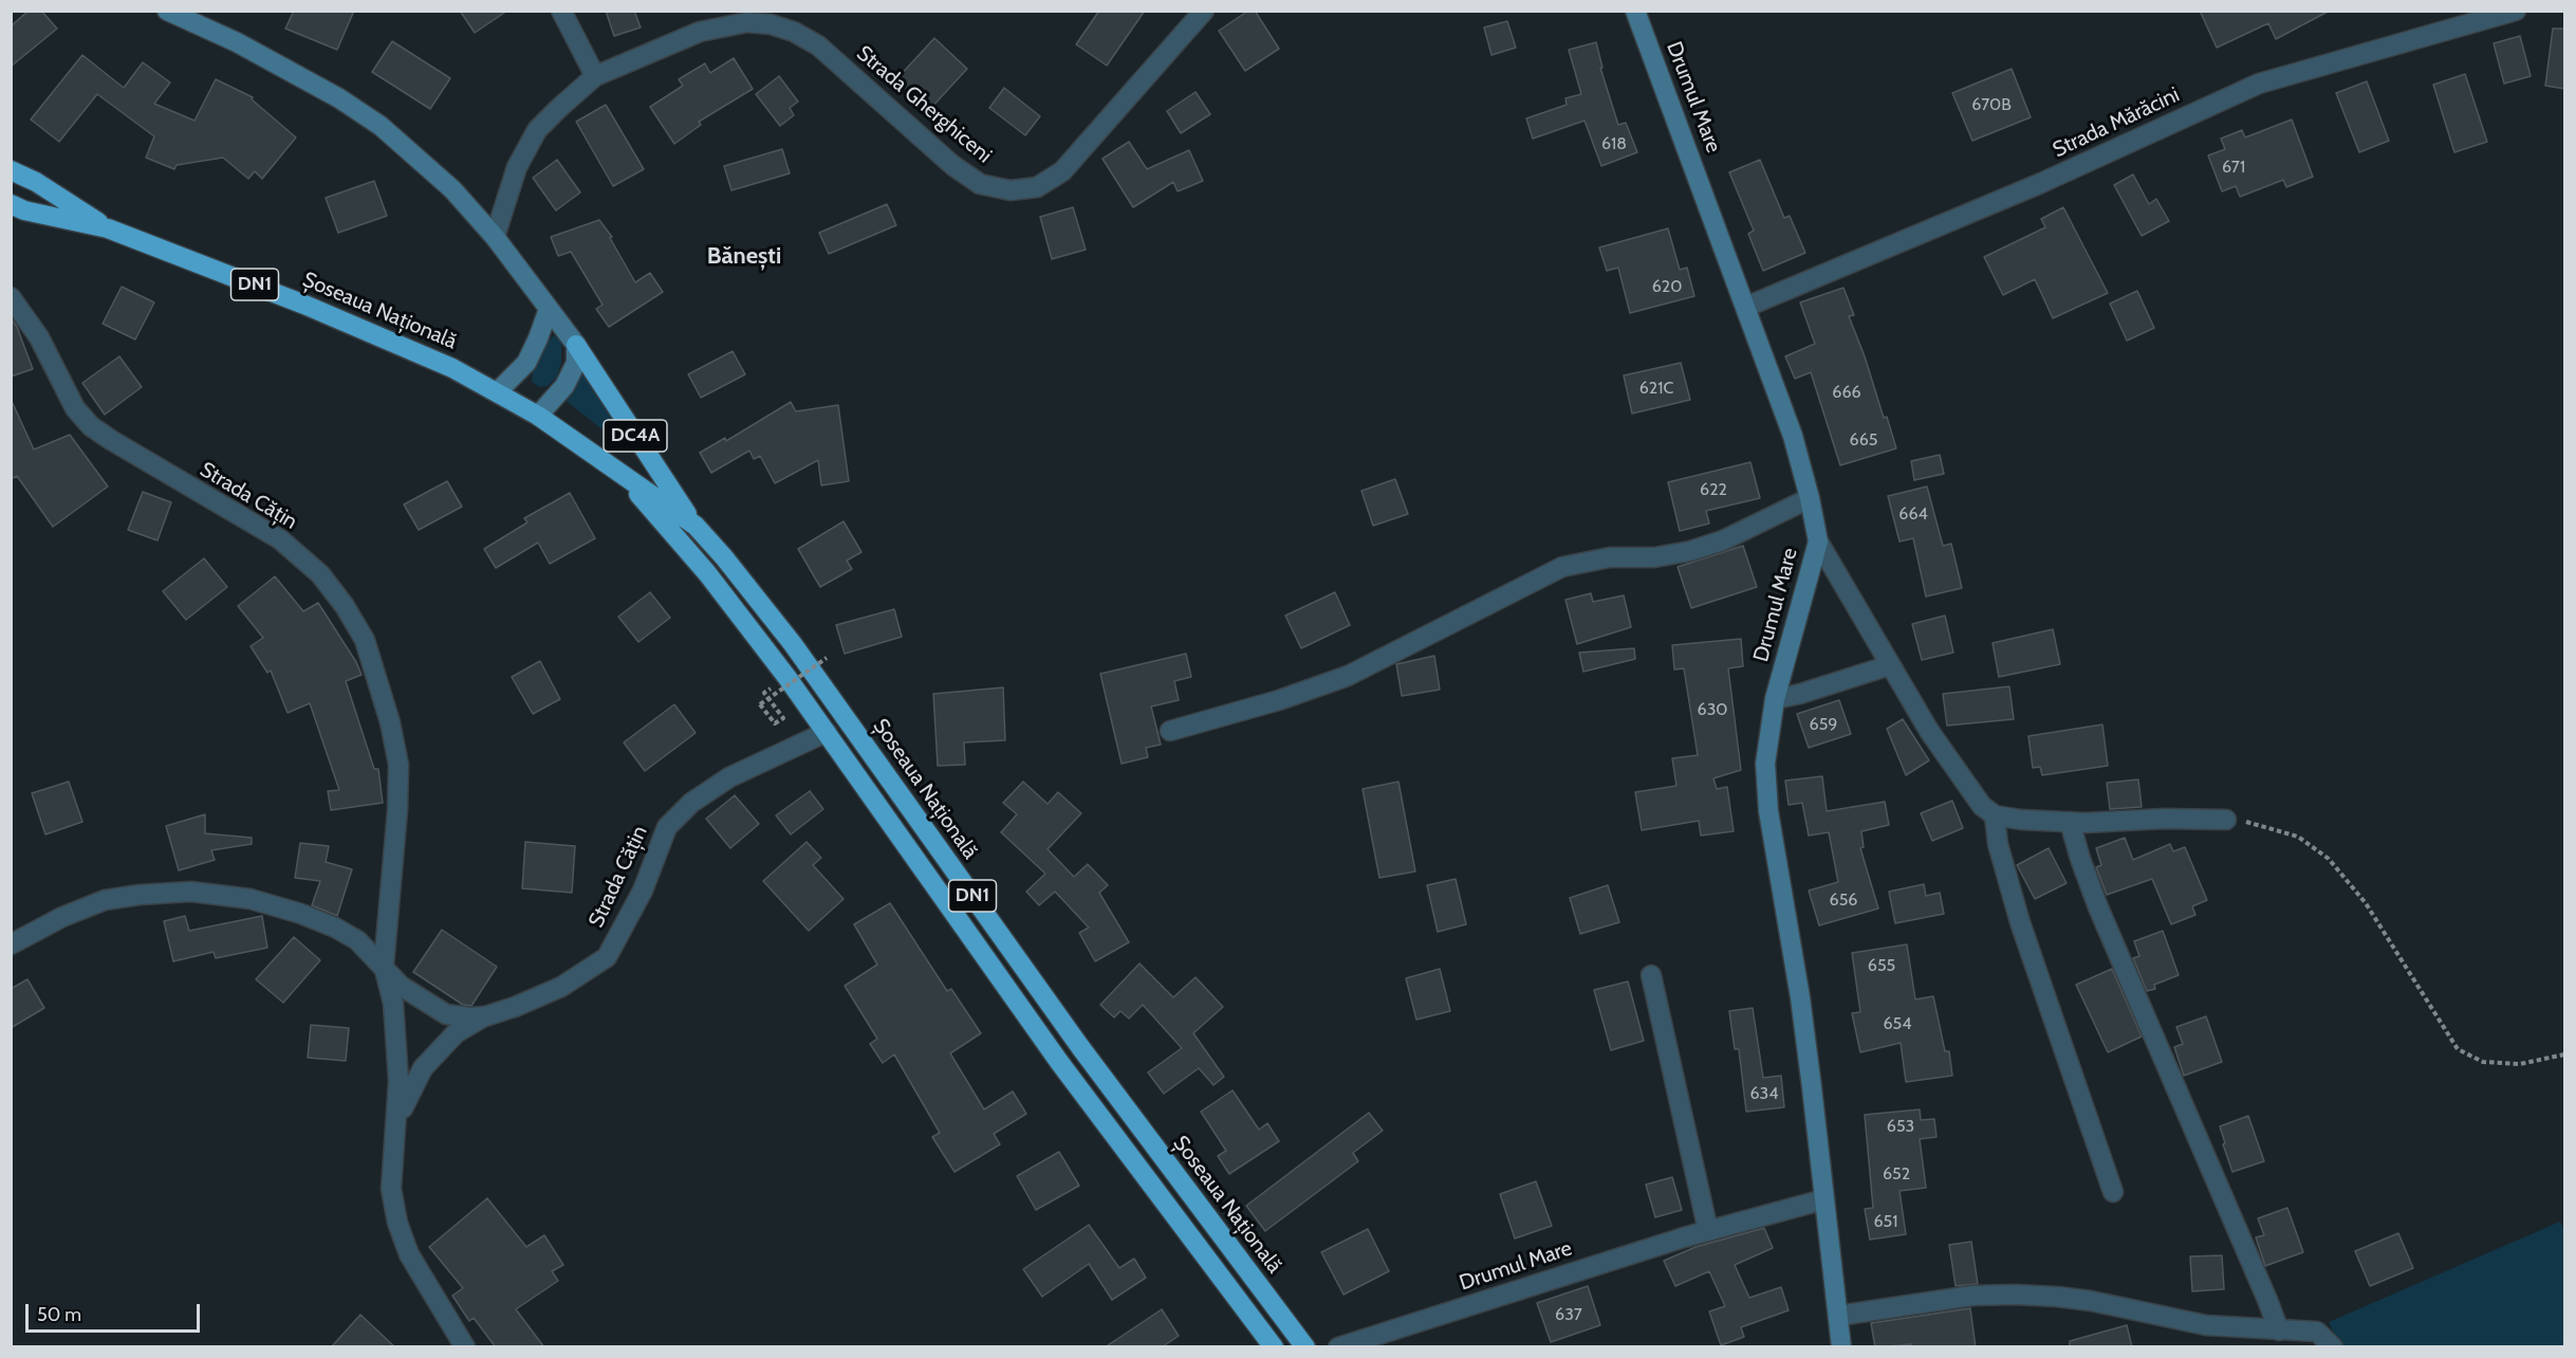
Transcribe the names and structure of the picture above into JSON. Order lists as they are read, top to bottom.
{
  "streets": {
    "highway": ["DN1", "Șoseaua Națională", "DC4A"],
    "street": [
      "Drumul Mare",
      "Strada Gherghiceni",
      "Strada Mărăcini",
      "Strada Cățin"
    ]
  },
  "crossings": [
    ["Drumul Mare", "Strada Mărăcini"],
    ["Strada Gherghiceni", "DC4A"],
    ["DN1", "Șoseaua Națională"],
    ["Șoseaua Națională", "DC4A"],
    ["Șoseaua Națională", "Strada Cățin"]
  ],
  "districts": ["Bănești"],
  "house_numbers": [
    "670B",
    "618",
    "671",
    "620",
    "621C",
    "666",
    "665",
    "622",
    "664",
    "630",
    "659",
    "656",
    "655",
    "654",
    "634",
    "653",
    "652",
    "651",
    "637"
  ],
  "scale_bar": "50 m"
}
